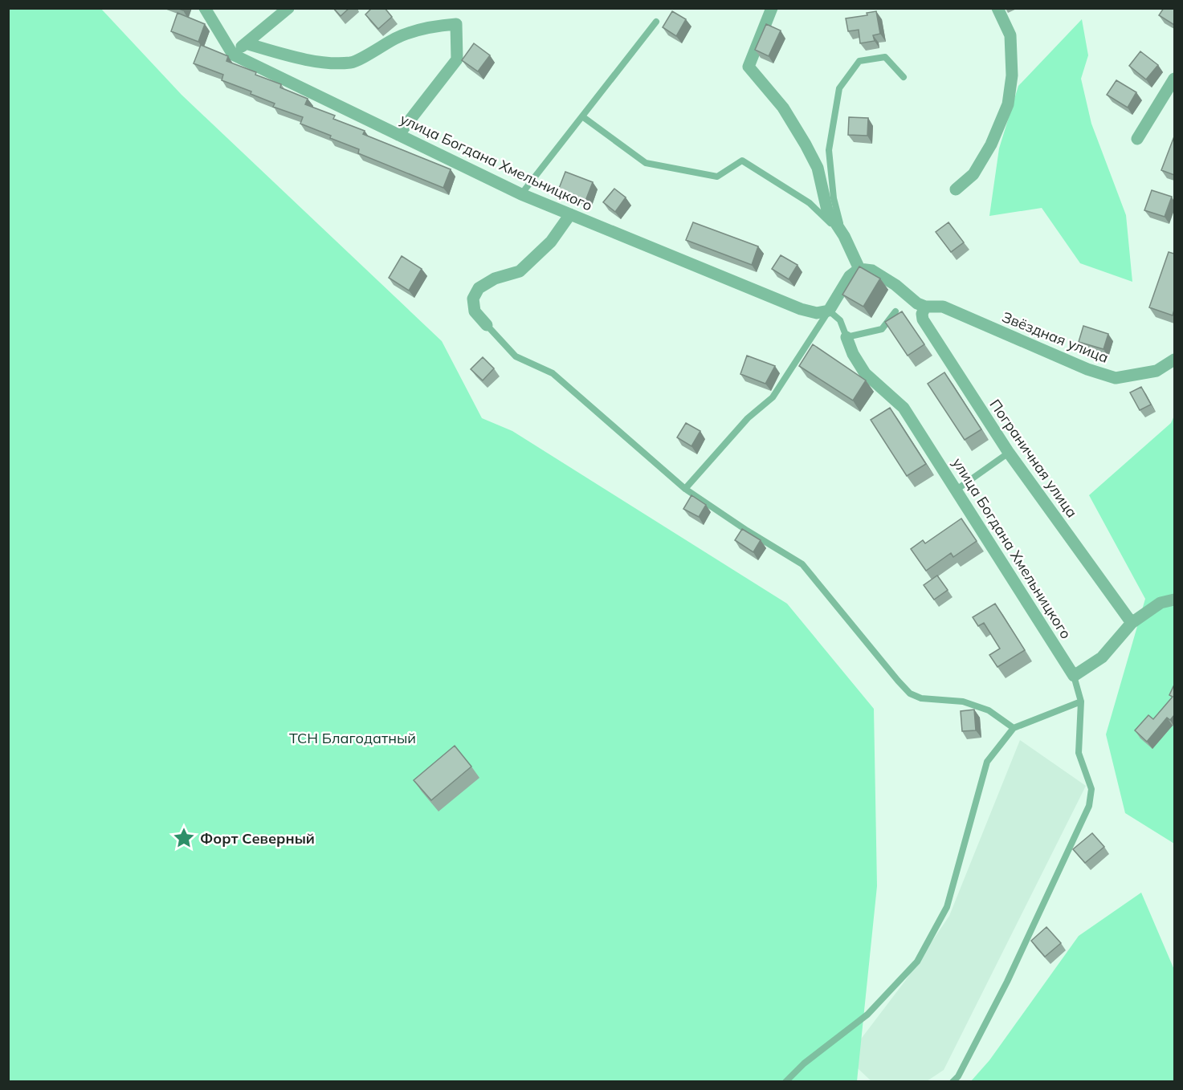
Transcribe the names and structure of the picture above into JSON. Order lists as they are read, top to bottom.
{
  "streets": {
    "street": ["улица Богдана Хмельницкого", "Звёздная улица", "Пограничная улица"]
  },
  "crossings": [
    ["Звёздная улица", "Пограничная улица"]
  ],
  "parks": ["ТСН Благодатный"],
  "places": {
    "place": ["Форт Северный"]
  }
}
